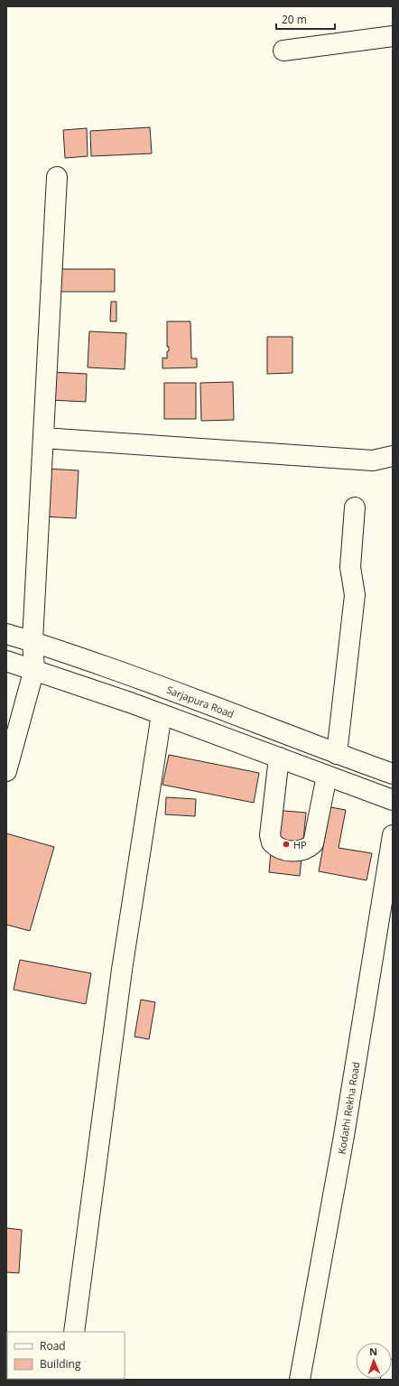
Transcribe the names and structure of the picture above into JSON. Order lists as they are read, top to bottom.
{
  "streets": {
    "street": ["Sarjapura Road", "Kodathi Rekha Road"]
  },
  "places": ["HP"],
  "legend": ["Road", "Building"],
  "scale_bar": "20 m",
  "north": "top"
}
